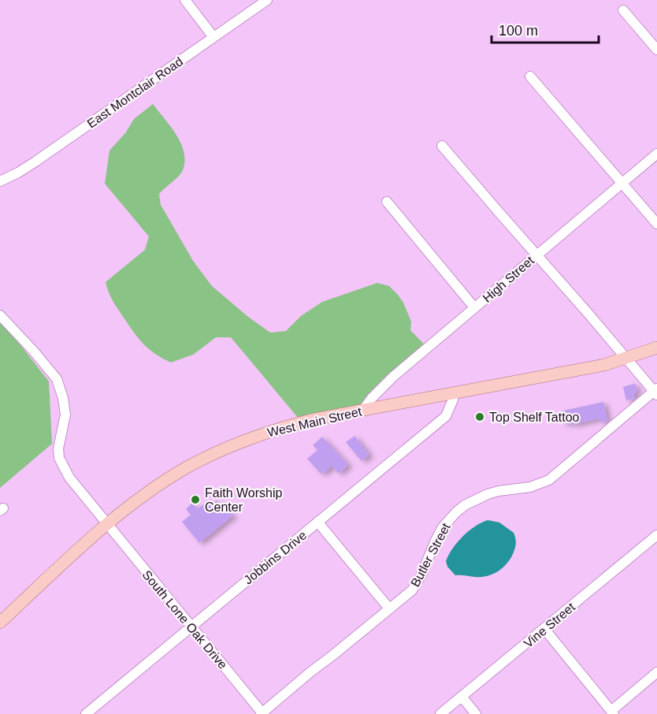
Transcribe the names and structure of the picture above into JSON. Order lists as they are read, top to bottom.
{
  "streets": {
    "main road": ["West Main Street"],
    "street": [
      "East Montclair Road",
      "High Street",
      "Butler Street",
      "Jobbins Drive",
      "South Lone Oak Drive",
      "Vine Street"
    ]
  },
  "crossings": [
    ["High Street", "West Main Street"],
    ["West Main Street", "Jobbins Drive"],
    ["West Main Street", "South Lone Oak Drive"],
    ["Butler Street", "South Lone Oak Drive"],
    ["Jobbins Drive", "South Lone Oak Drive"]
  ],
  "places": ["Top Shelf Tattoo", "Faith Worship Center"],
  "scale_bar": "100 m"
}
